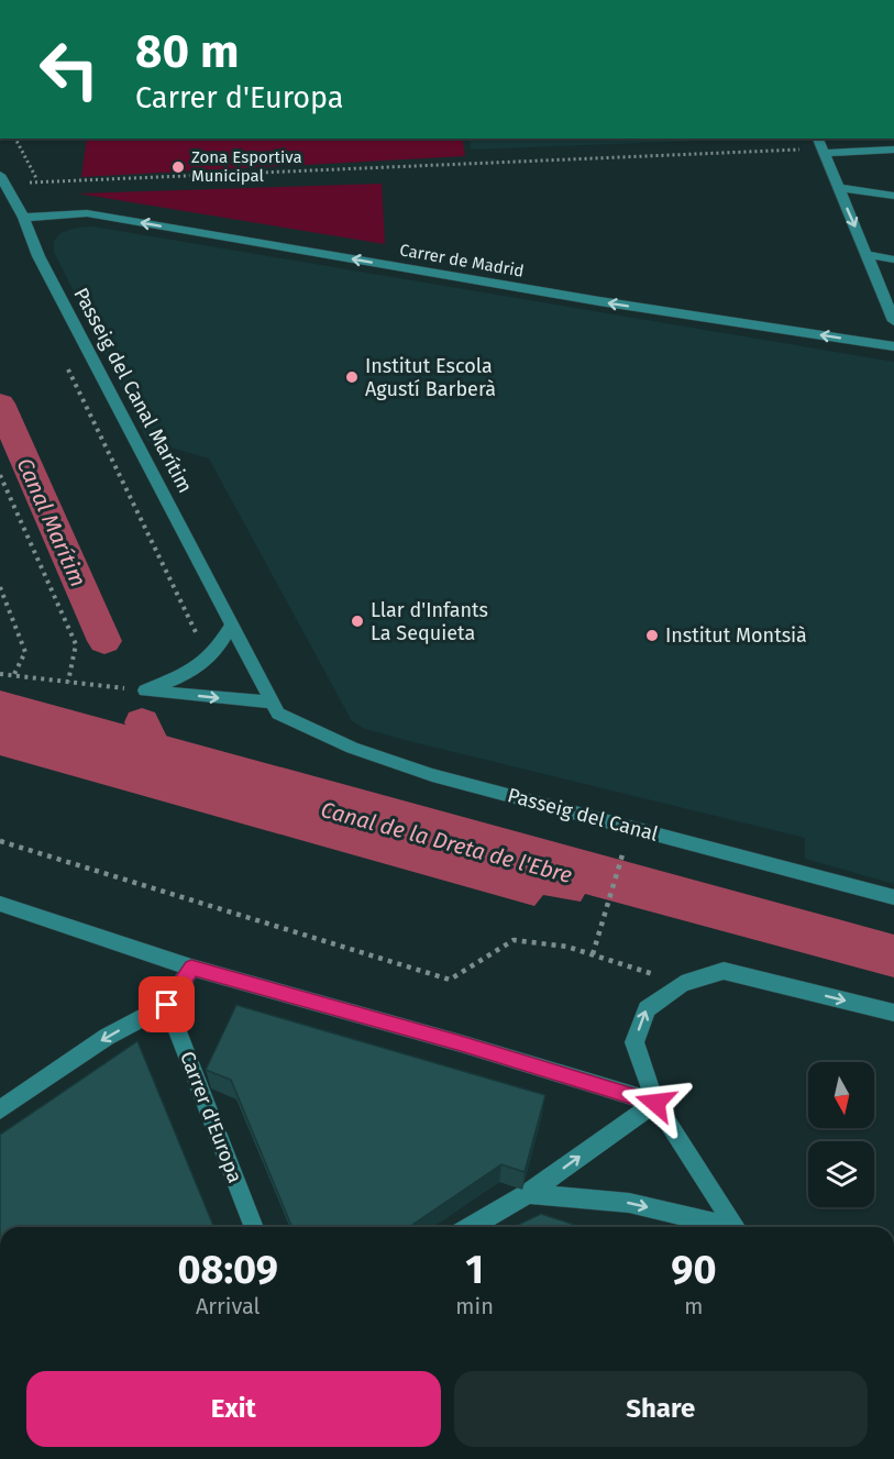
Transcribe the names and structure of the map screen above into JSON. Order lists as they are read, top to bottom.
{
  "streets": {
    "street": [
      "Carrer de Madrid",
      "Passeig del Canal Marítim",
      "Passeig del Canal",
      "Carrer d'Europa"
    ]
  },
  "crossings": [
    ["Carrer de Madrid", "Passeig del Canal Marítim"],
    ["Passeig del Canal Marítim", "Passeig del Canal"]
  ],
  "one_way": ["Carrer de Madrid"],
  "water": ["Canal Marítim", "Canal de la Dreta de l'Ebre"],
  "places": [
    "Zona Esportiva Municipal",
    "Institut Escola Agustí Barberà",
    "Llar d'Infants La Sequieta",
    "Institut Montsià"
  ],
  "north": "bottom",
  "page": {
    "turn": ["80 m", "Carrer d'Europa"],
    "eta": [
      "08:09",
      "Arrival",
      "1",
      "min",
      "90",
      "m"
    ],
    "buttons": ["Exit", "Share"]
  }
}
